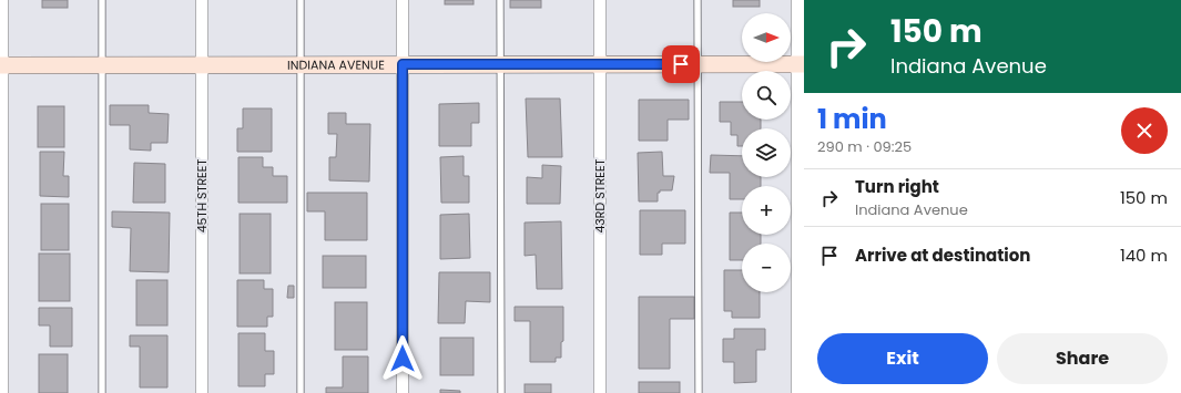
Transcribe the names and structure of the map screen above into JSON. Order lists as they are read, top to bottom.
{
  "streets": {
    "main road": ["INDIANA AVENUE"],
    "street": ["45TH STREET", "43RD STREET"]
  },
  "crossings": [
    ["INDIANA AVENUE", "45TH STREET"],
    ["INDIANA AVENUE", "43RD STREET"]
  ],
  "north": "right",
  "page": {
    "turn": ["150 m", "Indiana Avenue"],
    "map_buttons": ["+", "−"],
    "heading": ["1 min", "290 m · 09:25"],
    "list": [
      {
        "name": "Turn right",
        "note": "Indiana Avenue",
        "value": "150 m"
      },
      {
        "name": "Arrive at destination",
        "value": "140 m"
      }
    ],
    "buttons": ["Exit", "Share"]
  }
}
